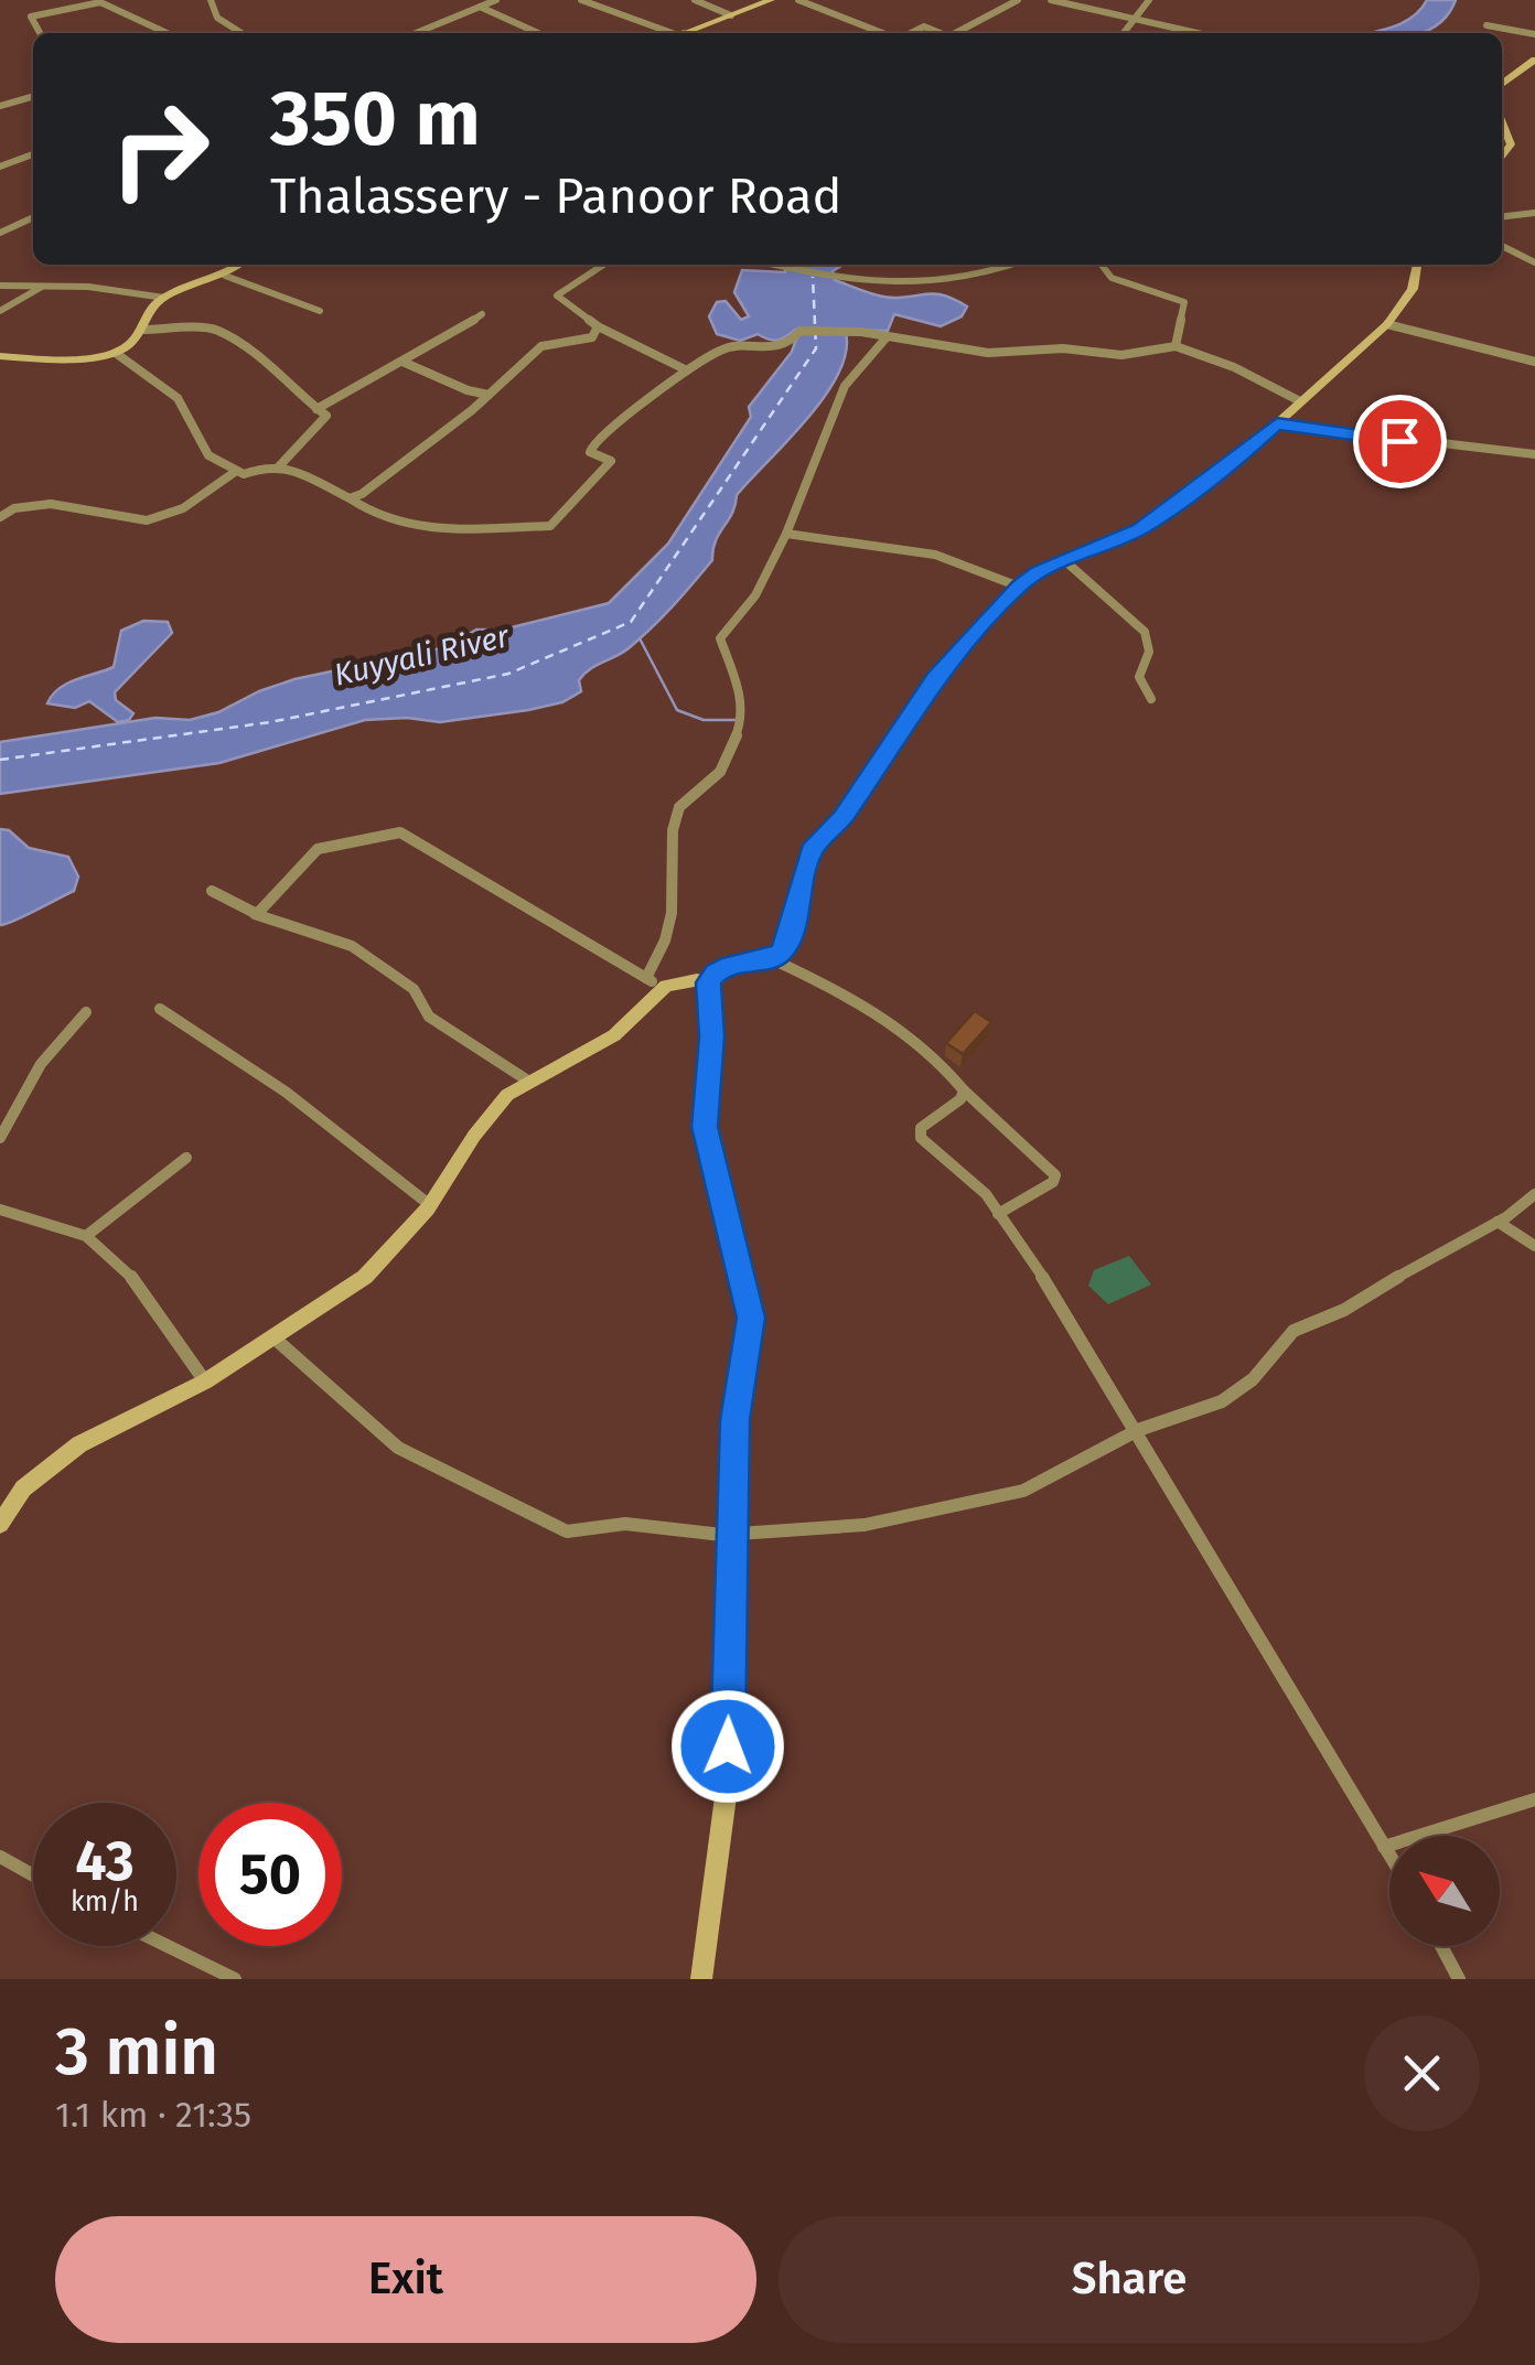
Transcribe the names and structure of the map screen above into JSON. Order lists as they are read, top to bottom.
{
  "water": ["Kuyyali River"],
  "north": "top left",
  "page": {
    "turn": ["350 m", "Thalassery - Panoor Road"],
    "speed": "43 km/h",
    "limit": "50",
    "heading": ["3 min", "1.1 km · 21:35"],
    "buttons": ["Exit", "Share"]
  }
}
